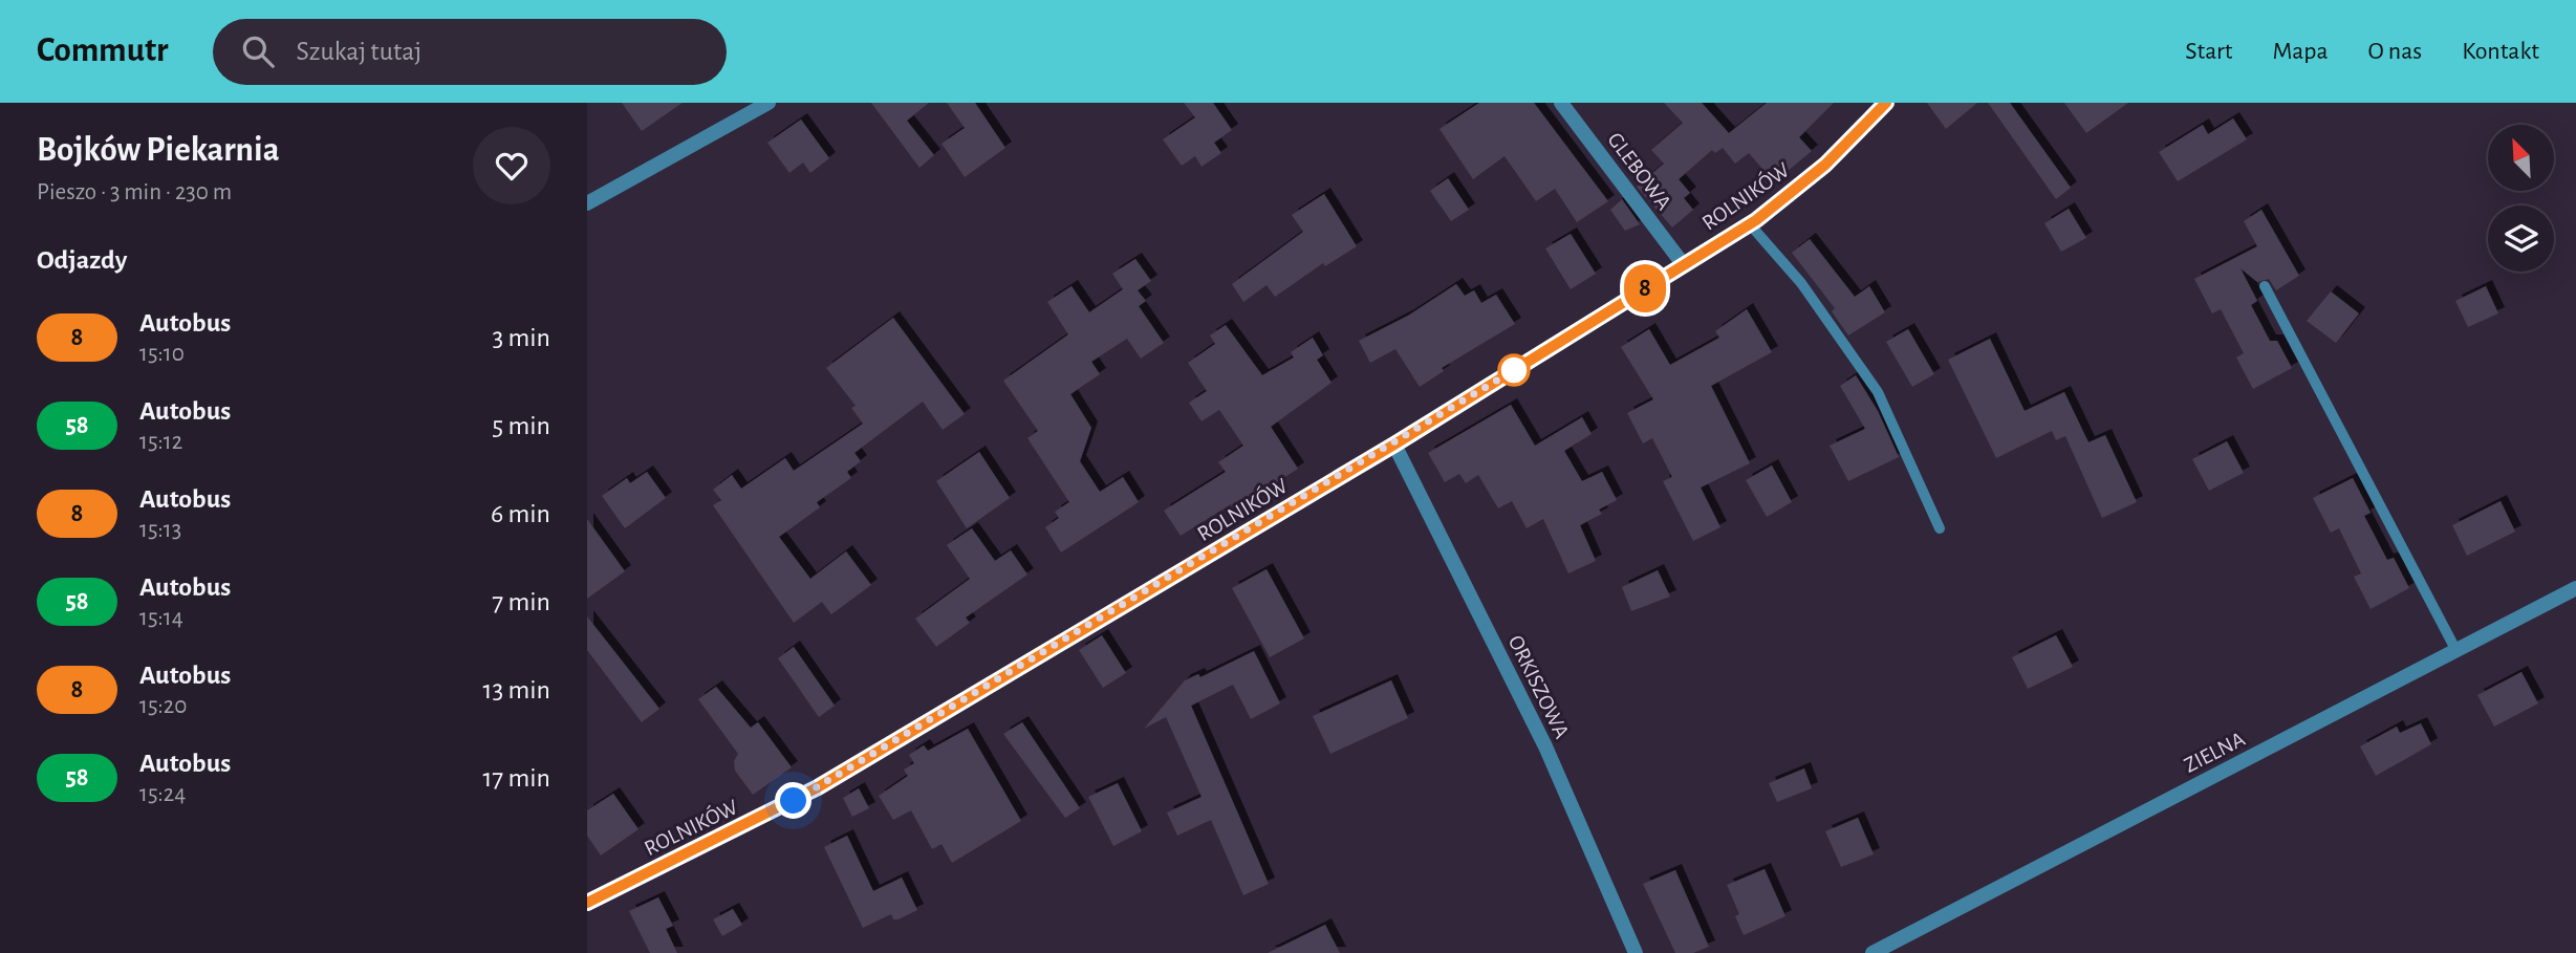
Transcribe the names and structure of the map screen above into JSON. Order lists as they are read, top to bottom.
{
  "streets": {
    "street": [
      "GLEBOWA",
      "ROLNIKÓW",
      "ORKISZOWA",
      "ZIELNA"
    ]
  },
  "crossings": [
    ["GLEBOWA", "ROLNIKÓW"],
    ["ROLNIKÓW", "ORKISZOWA"]
  ],
  "lines": ["bus line 8"],
  "north": "top left",
  "page": {
    "header": "Commutr",
    "search": "Szukaj tutaj",
    "nav": [
      "Start",
      "Mapa",
      "O nas",
      "Kontakt"
    ],
    "heading": [
      ["Bojków Piekarnia", "Pieszo · 3 min · 230 m"],
      "Odjazdy"
    ],
    "on_map": "8",
    "list": [
      {
        "mark": "8",
        "name": "Autobus",
        "note": "15:10",
        "value": "3 min"
      },
      {
        "mark": "58",
        "name": "Autobus",
        "note": "15:12",
        "value": "5 min"
      },
      {
        "mark": "8",
        "name": "Autobus",
        "note": "15:13",
        "value": "6 min"
      },
      {
        "mark": "58",
        "name": "Autobus",
        "note": "15:14",
        "value": "7 min"
      },
      {
        "mark": "8",
        "name": "Autobus",
        "note": "15:20",
        "value": "13 min"
      },
      {
        "mark": "58",
        "name": "Autobus",
        "note": "15:24",
        "value": "17 min"
      }
    ]
  }
}
